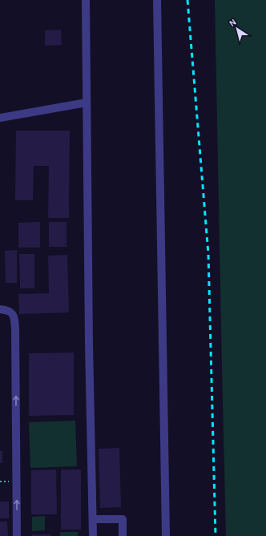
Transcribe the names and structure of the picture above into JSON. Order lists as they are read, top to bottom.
{
  "north": "top left"
}
